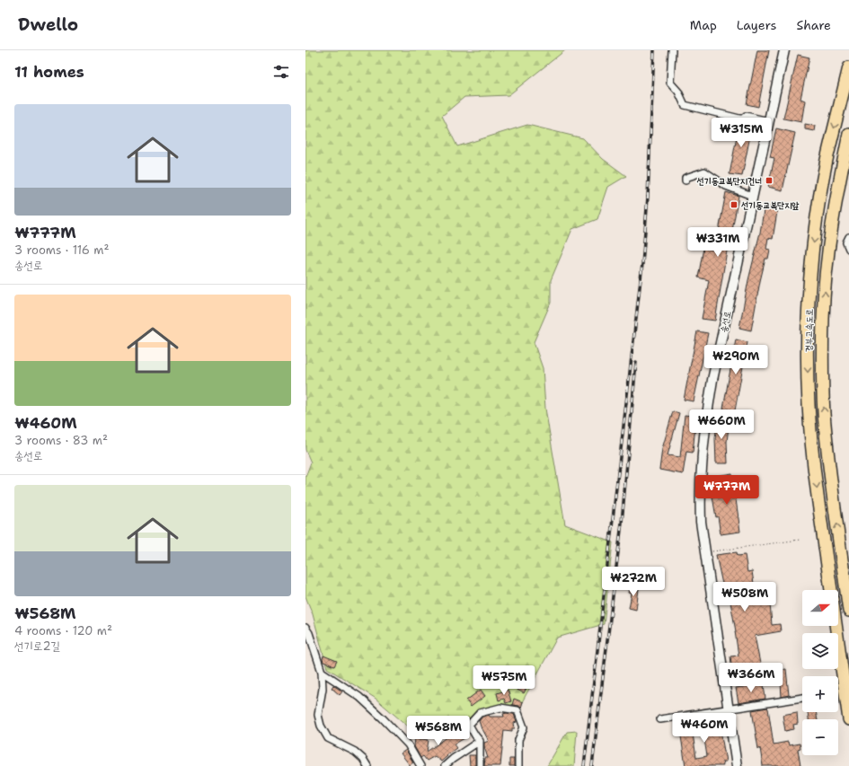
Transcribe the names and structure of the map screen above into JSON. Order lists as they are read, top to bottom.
{
  "streets": {
    "highway": ["경부고속도로"],
    "main road": ["송선로"]
  },
  "places": {
    "transit": ["선기동교복단지건너", "선기동교복단지앞"]
  },
  "north": "right",
  "page": {
    "header": "Dwello",
    "nav": ["Map", "Layers", "Share"],
    "heading": "11 homes",
    "list": [
      {
        "name": "₩777M",
        "note": "3 rooms · 116 m² · 송선로"
      },
      {
        "name": "₩460M",
        "note": "3 rooms · 83 m² · 송선로"
      },
      {
        "name": "₩568M",
        "note": "4 rooms · 120 m² · 선기로2길"
      }
    ],
    "price": [
      "₩315M",
      "₩331M",
      "₩290M",
      "₩660M",
      "₩777M",
      "₩272M",
      "₩508M",
      "₩366M",
      "₩575M",
      "₩460M",
      "₩568M"
    ],
    "map_buttons": ["+", "−"]
  }
}
